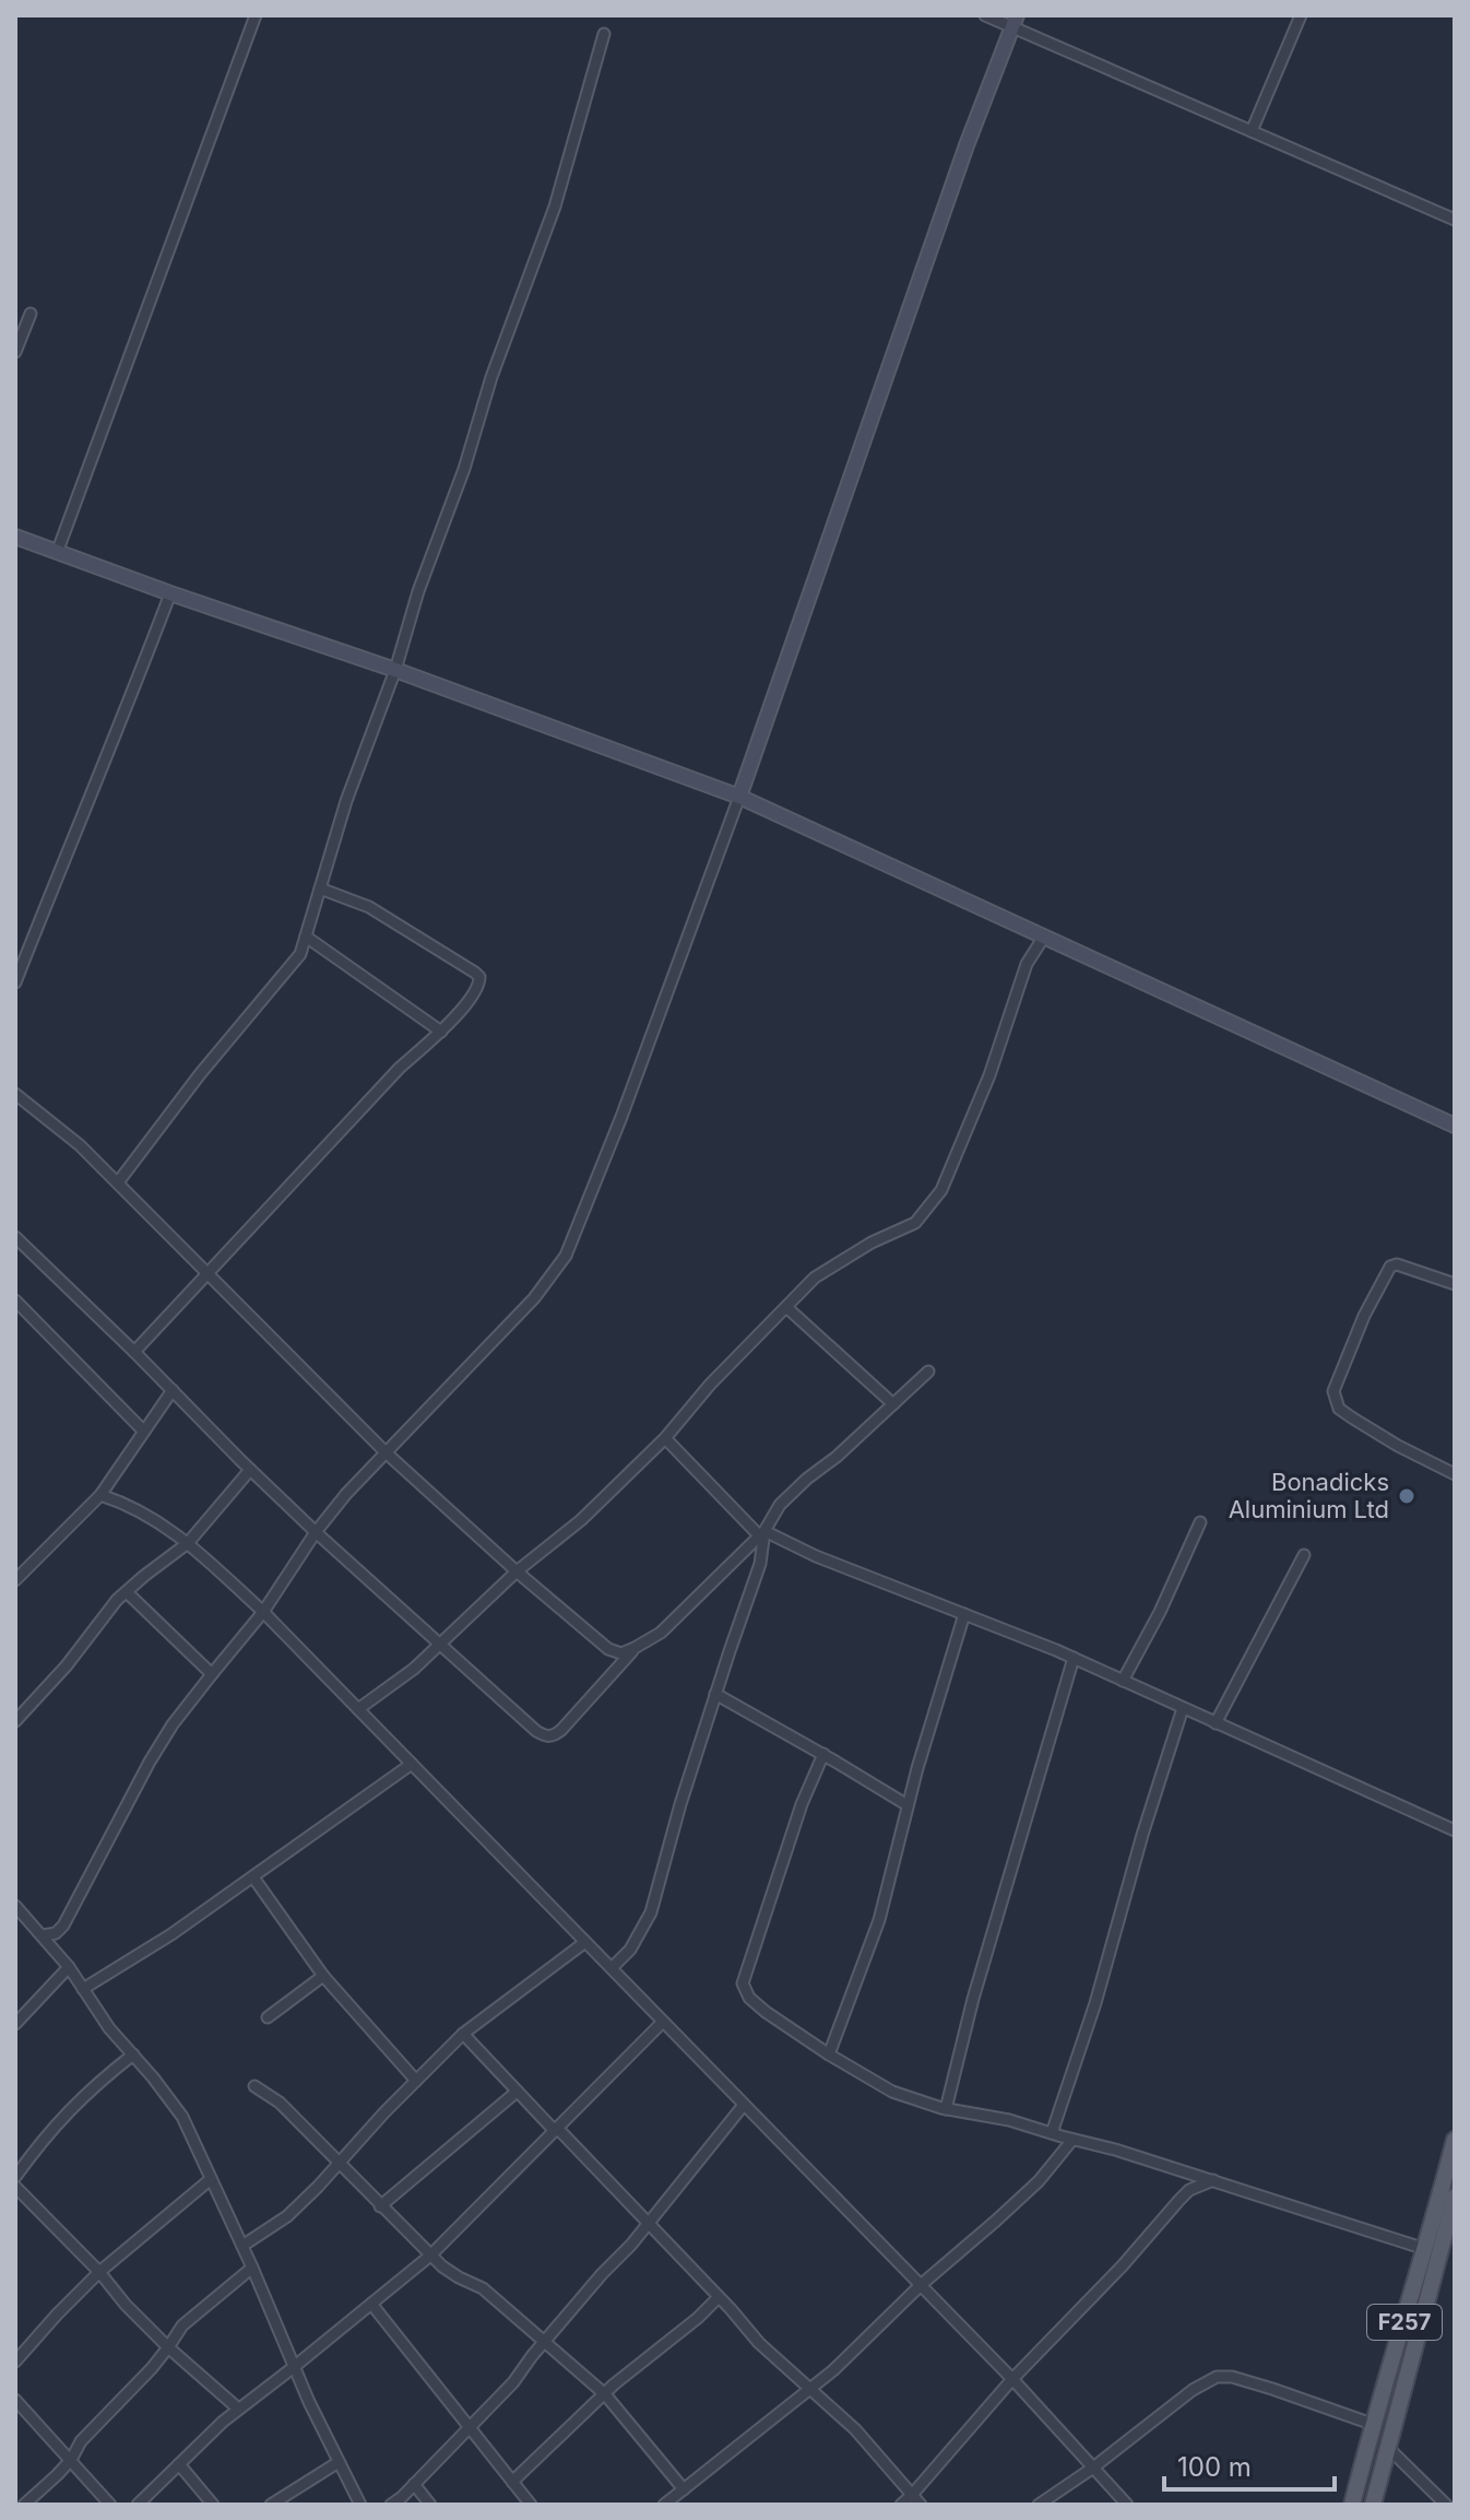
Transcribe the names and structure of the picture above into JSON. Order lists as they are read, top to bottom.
{
  "streets": {
    "main road": ["F257"]
  },
  "places": ["Bonadicks Aluminium Ltd"],
  "scale_bar": "100 m"
}
